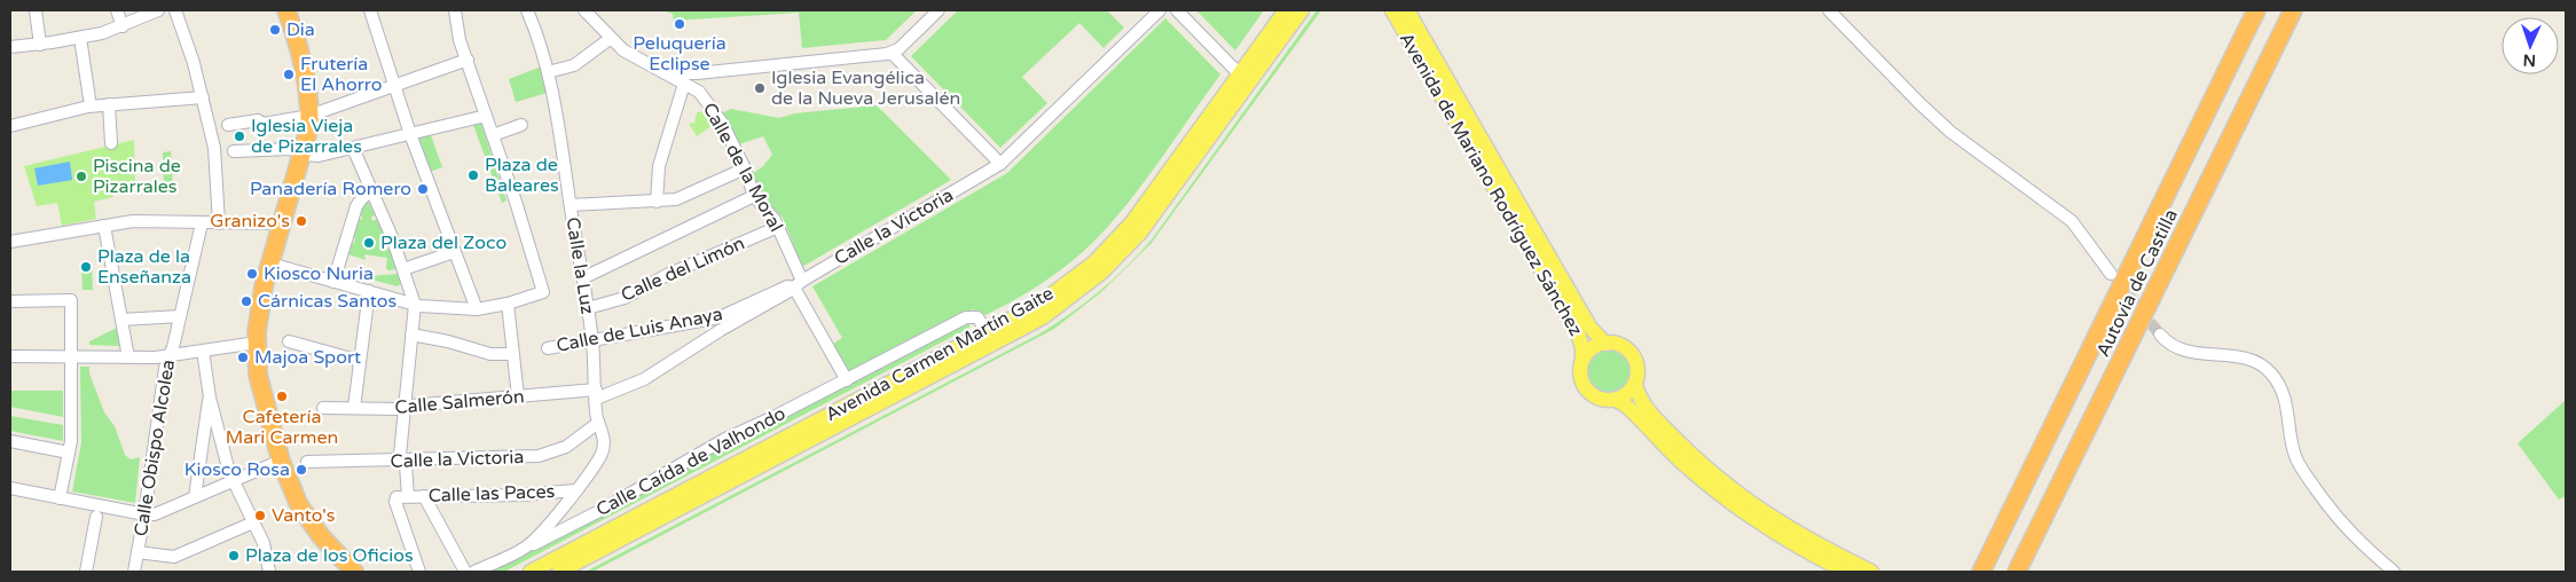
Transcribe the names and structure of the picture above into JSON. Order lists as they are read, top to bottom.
{
  "streets": {
    "highway": ["Autovía de Castilla"],
    "main road": ["Avenida de Mariano Rodríguez Sánchez", "Avenida Carmen Martín Gaite"],
    "street": [
      "Calle de la Moral",
      "Calle la Victoria",
      "Calle la Luz",
      "Calle del Limón",
      "Calle de Luis Anaya",
      "Calle Salmerón",
      "Calle Obispo Alcolea",
      "Calle Caída de Valhondo",
      "Calle las Paces"
    ]
  },
  "crossings": [
    ["Calle de la Moral", "Calle la Victoria"],
    ["Calle de la Moral", "Calle del Limón"],
    ["Calle de la Moral", "Calle de Luis Anaya"],
    ["Calle de la Moral", "Calle Caída de Valhondo"],
    ["Calle la Victoria", "Calle la Luz"],
    ["Calle la Victoria", "Calle de Luis Anaya"],
    ["Calle la Victoria", "Calle Salmerón"],
    ["Calle la Luz", "Calle del Limón"],
    ["Calle la Luz", "Calle de Luis Anaya"],
    ["Calle la Luz", "Calle Salmerón"],
    ["Calle la Luz", "Calle Caída de Valhondo"],
    ["Calle la Luz", "Calle las Paces"],
    ["Avenida Carmen Martín Gaite", "Calle Caída de Valhondo"]
  ],
  "places": [
    "Peluquería Eclipse",
    "Dia",
    "Frutería El Ahorro",
    "Iglesia Evangélica de la Nueva Jerusalén",
    "Iglesia Vieja de Pizarrales",
    "Plaza de Baleares",
    "Piscina de Pizarrales",
    "Panadería Romero",
    "Granizo's",
    "Plaza del Zoco",
    "Plaza de la Enseñanza",
    "Kiosco Nuria",
    "Cárnicas Santos",
    "Majoa Sport",
    "Cafetería Mari Carmen",
    "Kiosco Rosa",
    "Vanto's",
    "Plaza de los Oficios"
  ],
  "north": "bottom"
}
